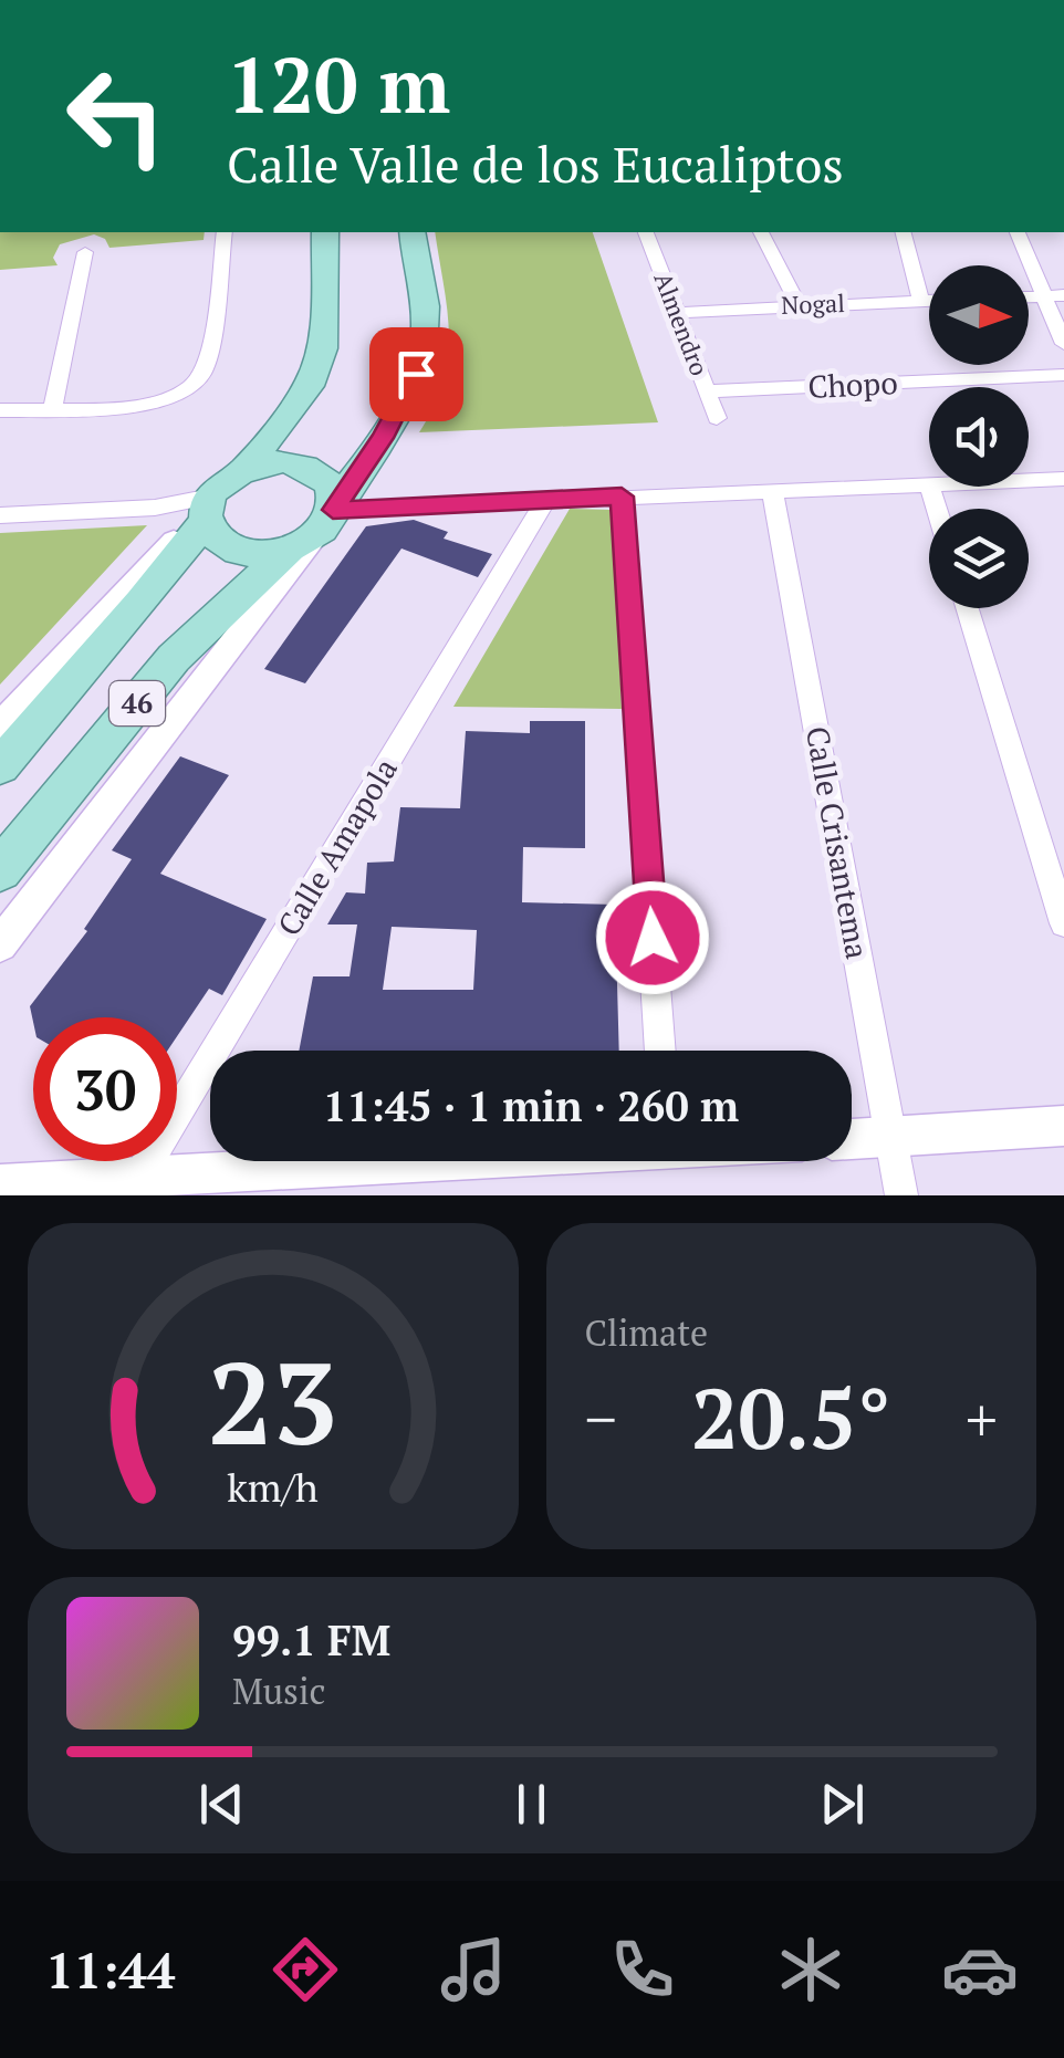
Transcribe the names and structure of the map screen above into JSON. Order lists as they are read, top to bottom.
{
  "streets": {
    "main road": ["46"],
    "street": [
      "Nogal",
      "Almendro",
      "Chopo",
      "Calle Crisantema",
      "Calle Amapola"
    ]
  },
  "crossings": [
    ["Nogal", "Almendro"],
    ["Almendro", "Chopo"]
  ],
  "north": "right",
  "page": {
    "turn": ["120 m", "Calle Valle de los Eucaliptos"],
    "limit": "30",
    "trip": "11:45 · 1 min · 260 m",
    "tile": "Climate",
    "heat": ["−", "20.5°", "+"],
    "song": ["99.1 FM", "Music"],
    "tabs": "11:44",
    "gauge": ["23", "km/h"]
  }
}
